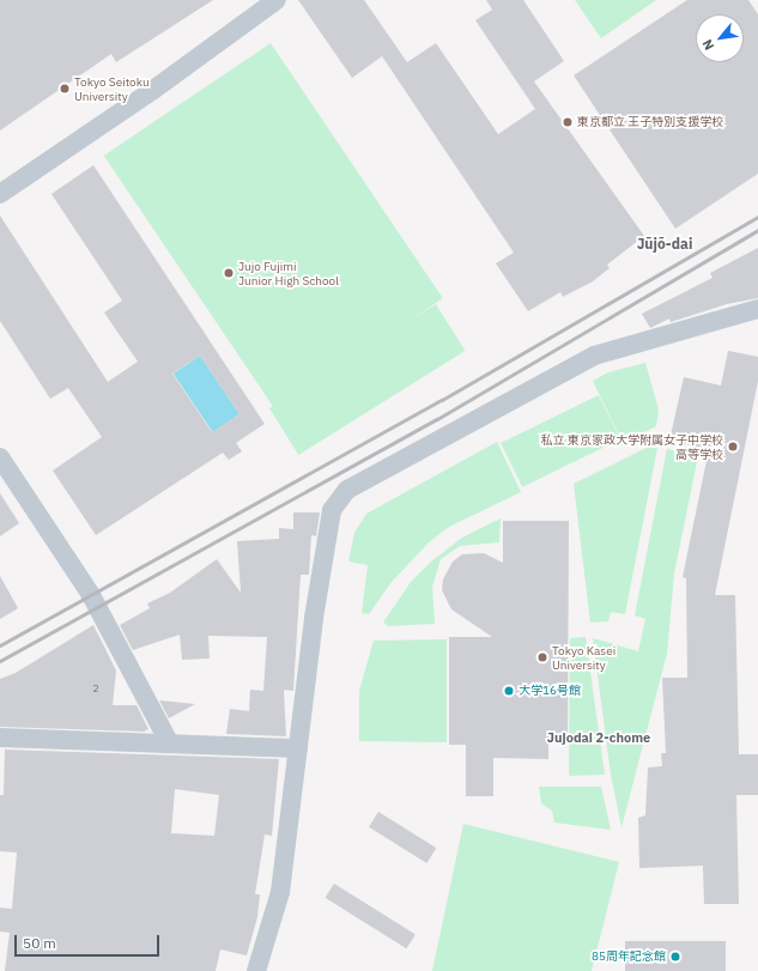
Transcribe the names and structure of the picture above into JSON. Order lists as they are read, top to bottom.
{
  "districts": ["Jūjō-dai", "Jujodai 2-chome"],
  "places": [
    "Tokyo Seitoku University",
    "東京都立 王子特別支援学校",
    "Jujo Fujimi Junior High School",
    "私立 東京家政大学附属女子中学校 高等学校",
    "Tokyo Kasei University",
    "大学16号館",
    "85周年記念館"
  ],
  "house_numbers": ["２"],
  "scale_bar": "50 m",
  "north": "bottom left"
}
